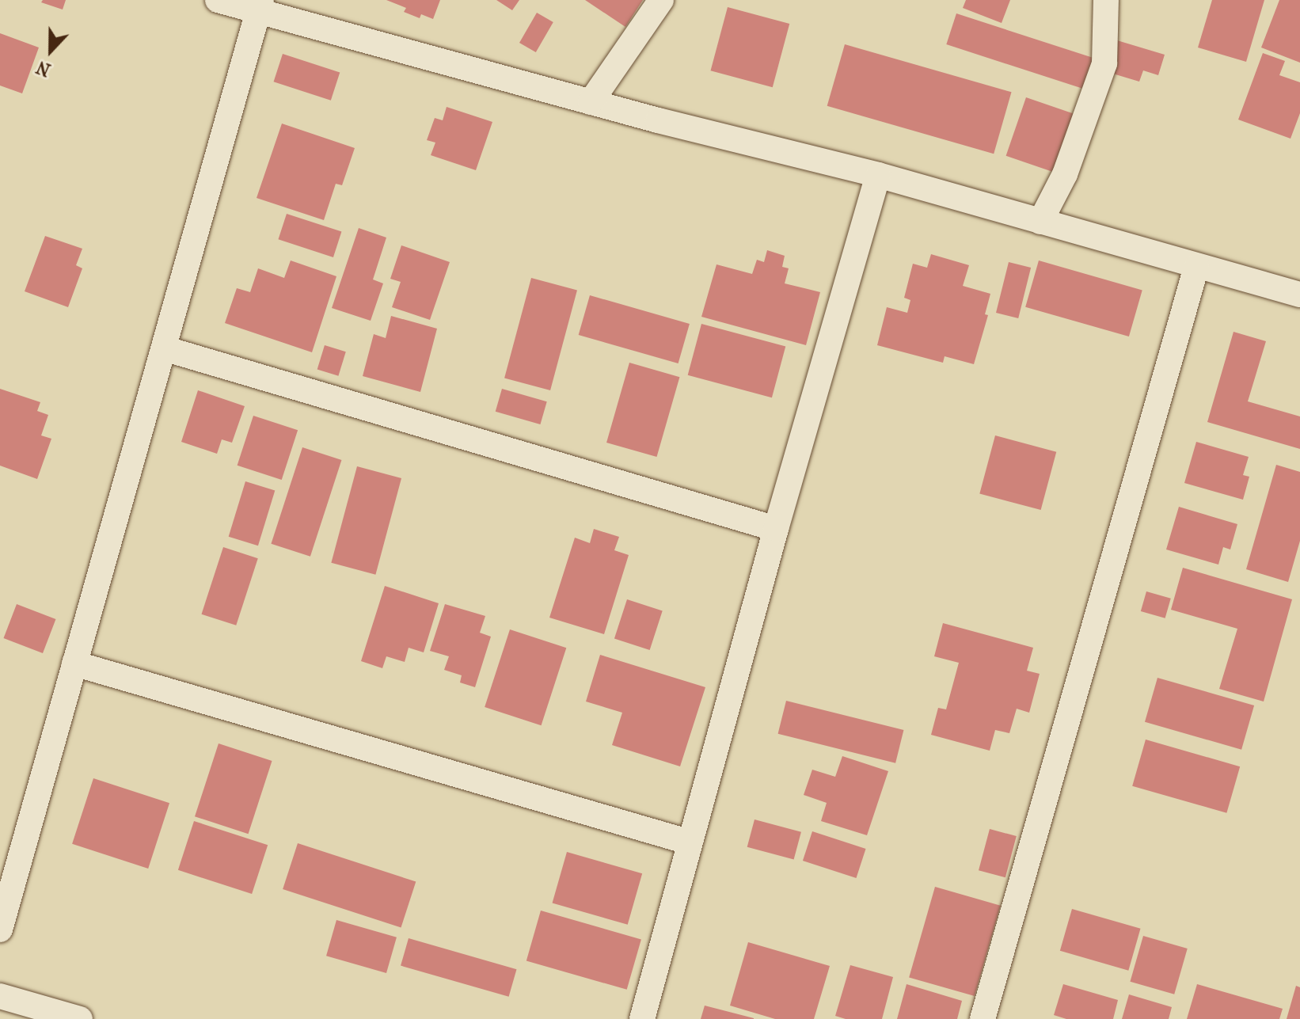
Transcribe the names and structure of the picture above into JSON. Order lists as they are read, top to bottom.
{
  "north": "bottom"
}
